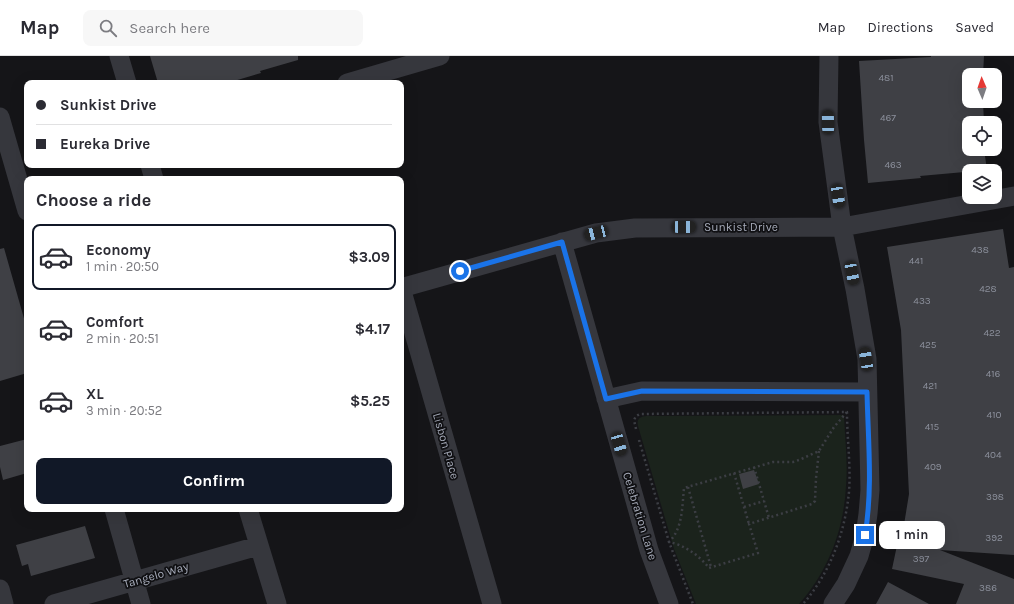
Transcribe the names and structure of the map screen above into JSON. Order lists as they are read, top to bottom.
{
  "streets": {
    "street": [
      "Sunkist Drive",
      "Lisbon Place",
      "Celebration Lane",
      "Tangelo Way"
    ]
  },
  "crossings": [
    ["Sunkist Drive", "Celebration Lane"]
  ],
  "house_numbers": [
    "481",
    "467",
    "463",
    "438",
    "441",
    "428",
    "433",
    "422",
    "425",
    "416",
    "421",
    "410",
    "415",
    "404",
    "409",
    "398",
    "392",
    "397",
    "386"
  ],
  "north": "top",
  "page": {
    "header": "Map",
    "search": "Search here",
    "nav": ["Map", "Directions", "Saved"],
    "banner": ["Sunkist Drive", "Eureka Drive"],
    "heading": "Choose a ride",
    "list": [
      {
        "name": "Economy",
        "note": "1 min · 20:50",
        "value": "$3.09"
      },
      {
        "name": "Comfort",
        "note": "2 min · 20:51",
        "value": "$4.17"
      },
      {
        "name": "XL",
        "note": "3 min · 20:52",
        "value": "$5.25"
      }
    ],
    "buttons": "Confirm",
    "bubble": "1 min"
  }
}
